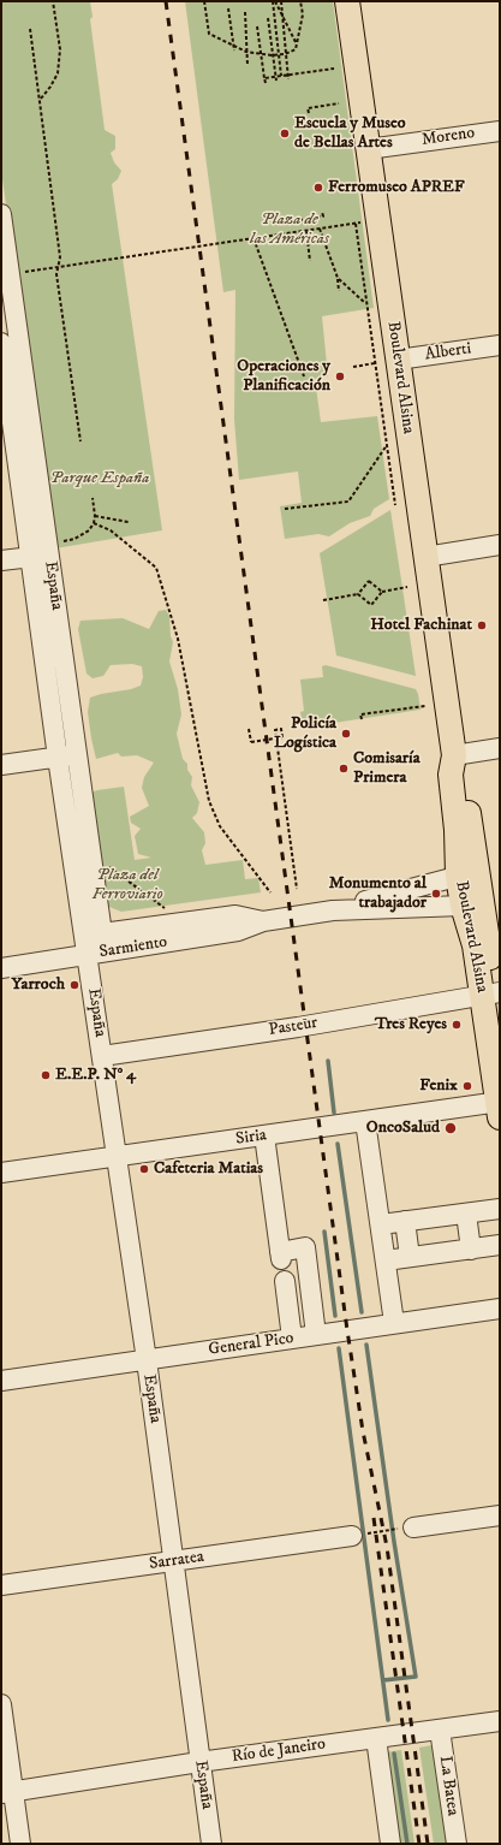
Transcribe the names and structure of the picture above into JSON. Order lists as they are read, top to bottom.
{
  "streets": {
    "main road": ["Boulevard Alsina"],
    "street": [
      "Moreno",
      "Alberti",
      "España",
      "Sarmiento",
      "Pasteur",
      "Siria",
      "General Pico",
      "Sarratea",
      "Río de Janeiro",
      "La Batea"
    ]
  },
  "crossings": [
    ["Moreno", "Boulevard Alsina"],
    ["Alberti", "Boulevard Alsina"],
    ["Boulevard Alsina", "Sarmiento"],
    ["Boulevard Alsina", "Pasteur"],
    ["Boulevard Alsina", "Siria"],
    ["España", "Sarmiento"],
    ["España", "Pasteur"],
    ["España", "Siria"],
    ["España", "General Pico"],
    ["España", "Sarratea"],
    ["España", "Río de Janeiro"],
    ["Río de Janeiro", "La Batea"]
  ],
  "parks": ["Plaza de las Américas", "Parque España", "Plaza del Ferroviario"],
  "places": [
    "Escuela y Museo de Bellas Artes",
    "Ferromuseo APREF",
    "Operaciones y Planificación",
    "Hotel Fachinat",
    "Policía Logística",
    "Comisaría Primera",
    "Monumento al trabajador",
    "Yarroch",
    "Tres Reyes",
    "E.E.P. N° 4",
    "Fenix",
    "OncoSalud",
    "Cafeteria Matias"
  ]
}
